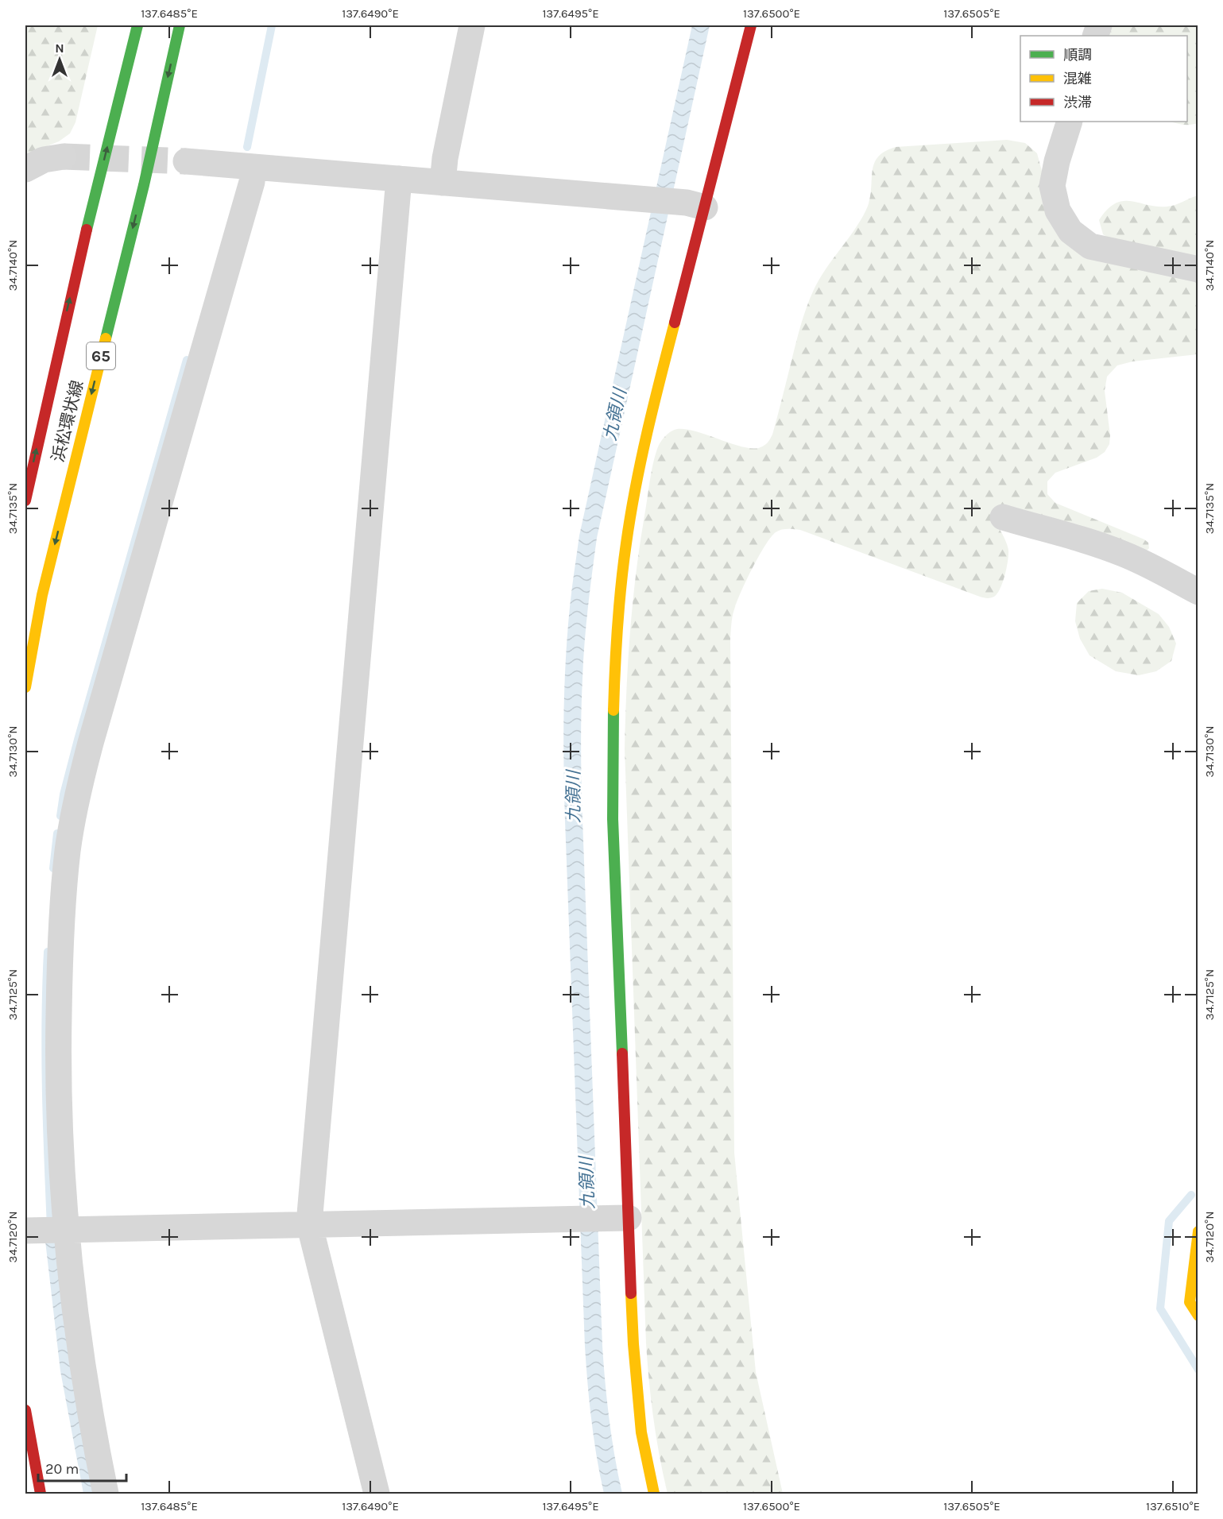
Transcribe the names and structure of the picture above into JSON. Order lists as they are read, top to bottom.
{
  "streets": {
    "street": ["65", "浜松環状線"]
  },
  "water": ["九領川"],
  "legend": ["順調", "混雑", "渋滞"],
  "scale_bar": "20 m",
  "north": "top",
  "coordinates": [
    "137.6485°E",
    "137.6490°E",
    "137.6495°E",
    "137.6500°E",
    "137.6505°E",
    "34.7140°N",
    "34.7135°N",
    "34.7130°N",
    "34.7125°N",
    "34.7120°N",
    "137.6510°E"
  ]
}
